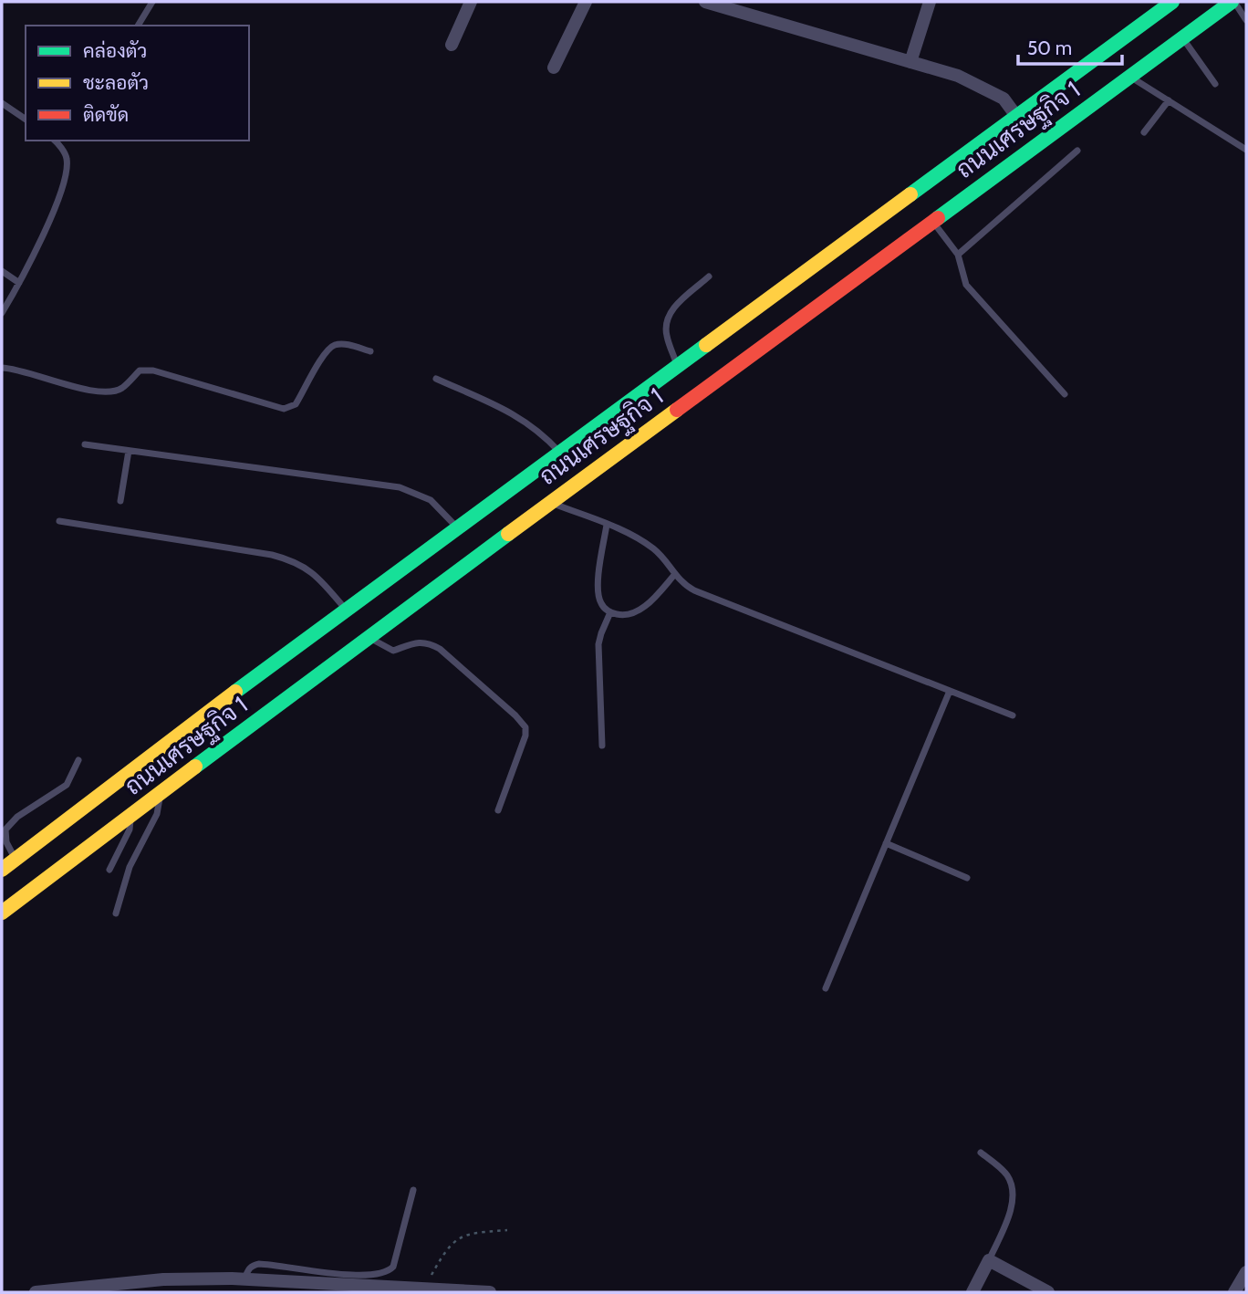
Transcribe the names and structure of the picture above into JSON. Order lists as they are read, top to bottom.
{
  "streets": {
    "main road": ["ถนนเศรษฐกิจ 1"]
  },
  "legend": ["คล่องตัว", "ชะลอตัว", "ติดขัด"],
  "scale_bar": "50 m"
}
